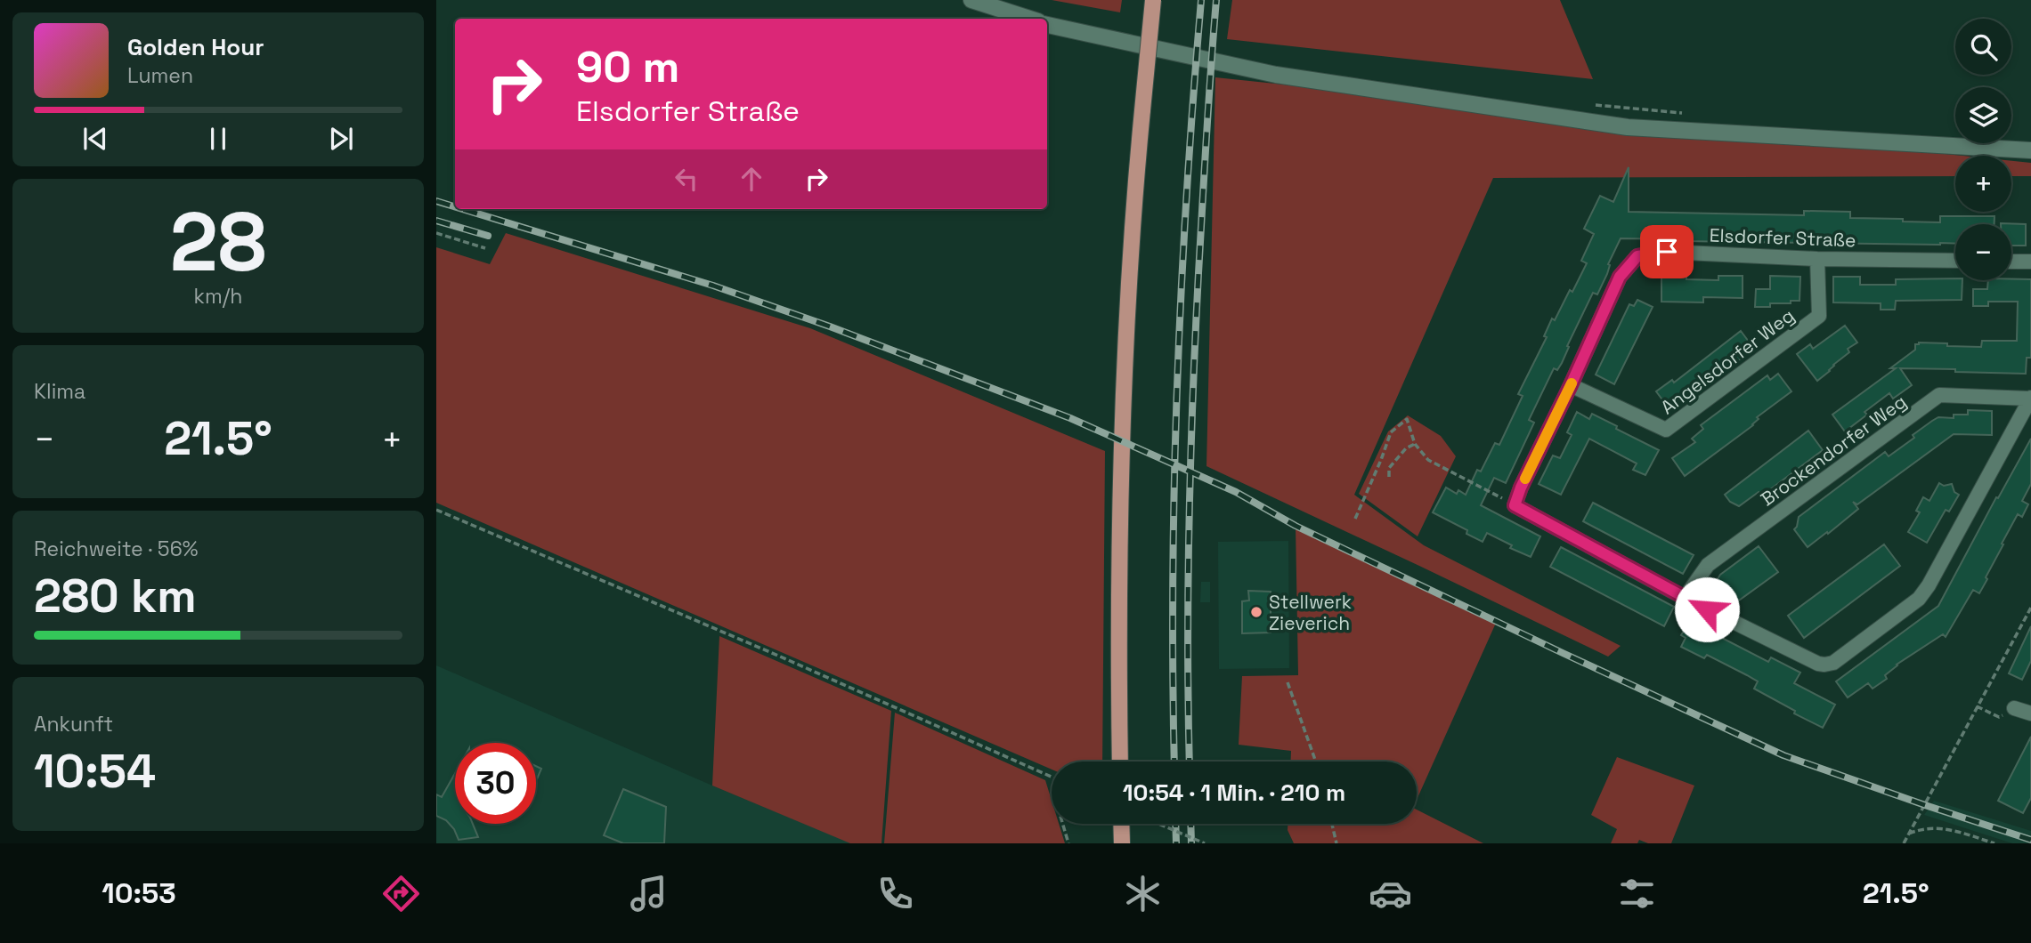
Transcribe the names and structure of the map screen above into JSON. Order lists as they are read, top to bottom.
{
  "streets": {
    "street": ["Elsdorfer Straße", "Angelsdorfer Weg", "Brockendorfer Weg"]
  },
  "crossings": [
    ["Elsdorfer Straße", "Angelsdorfer Weg"]
  ],
  "places": ["Stellwerk Zieverich"],
  "page": {
    "map_buttons": ["+", "−"],
    "turn": ["90 m", "Elsdorfer Straße"],
    "song": ["Golden Hour", "Lumen"],
    "tile": [
      ["28", "km/h"],
      "Klima",
      ["Reichweite · 56%", "280 km"],
      ["Ankunft", "10:54"]
    ],
    "heat": ["−", "21.5°", "+"],
    "limit": "30",
    "trip": "10:54 · 1 Min. · 210 m",
    "tabs": ["10:53", "21.5°"]
  }
}
